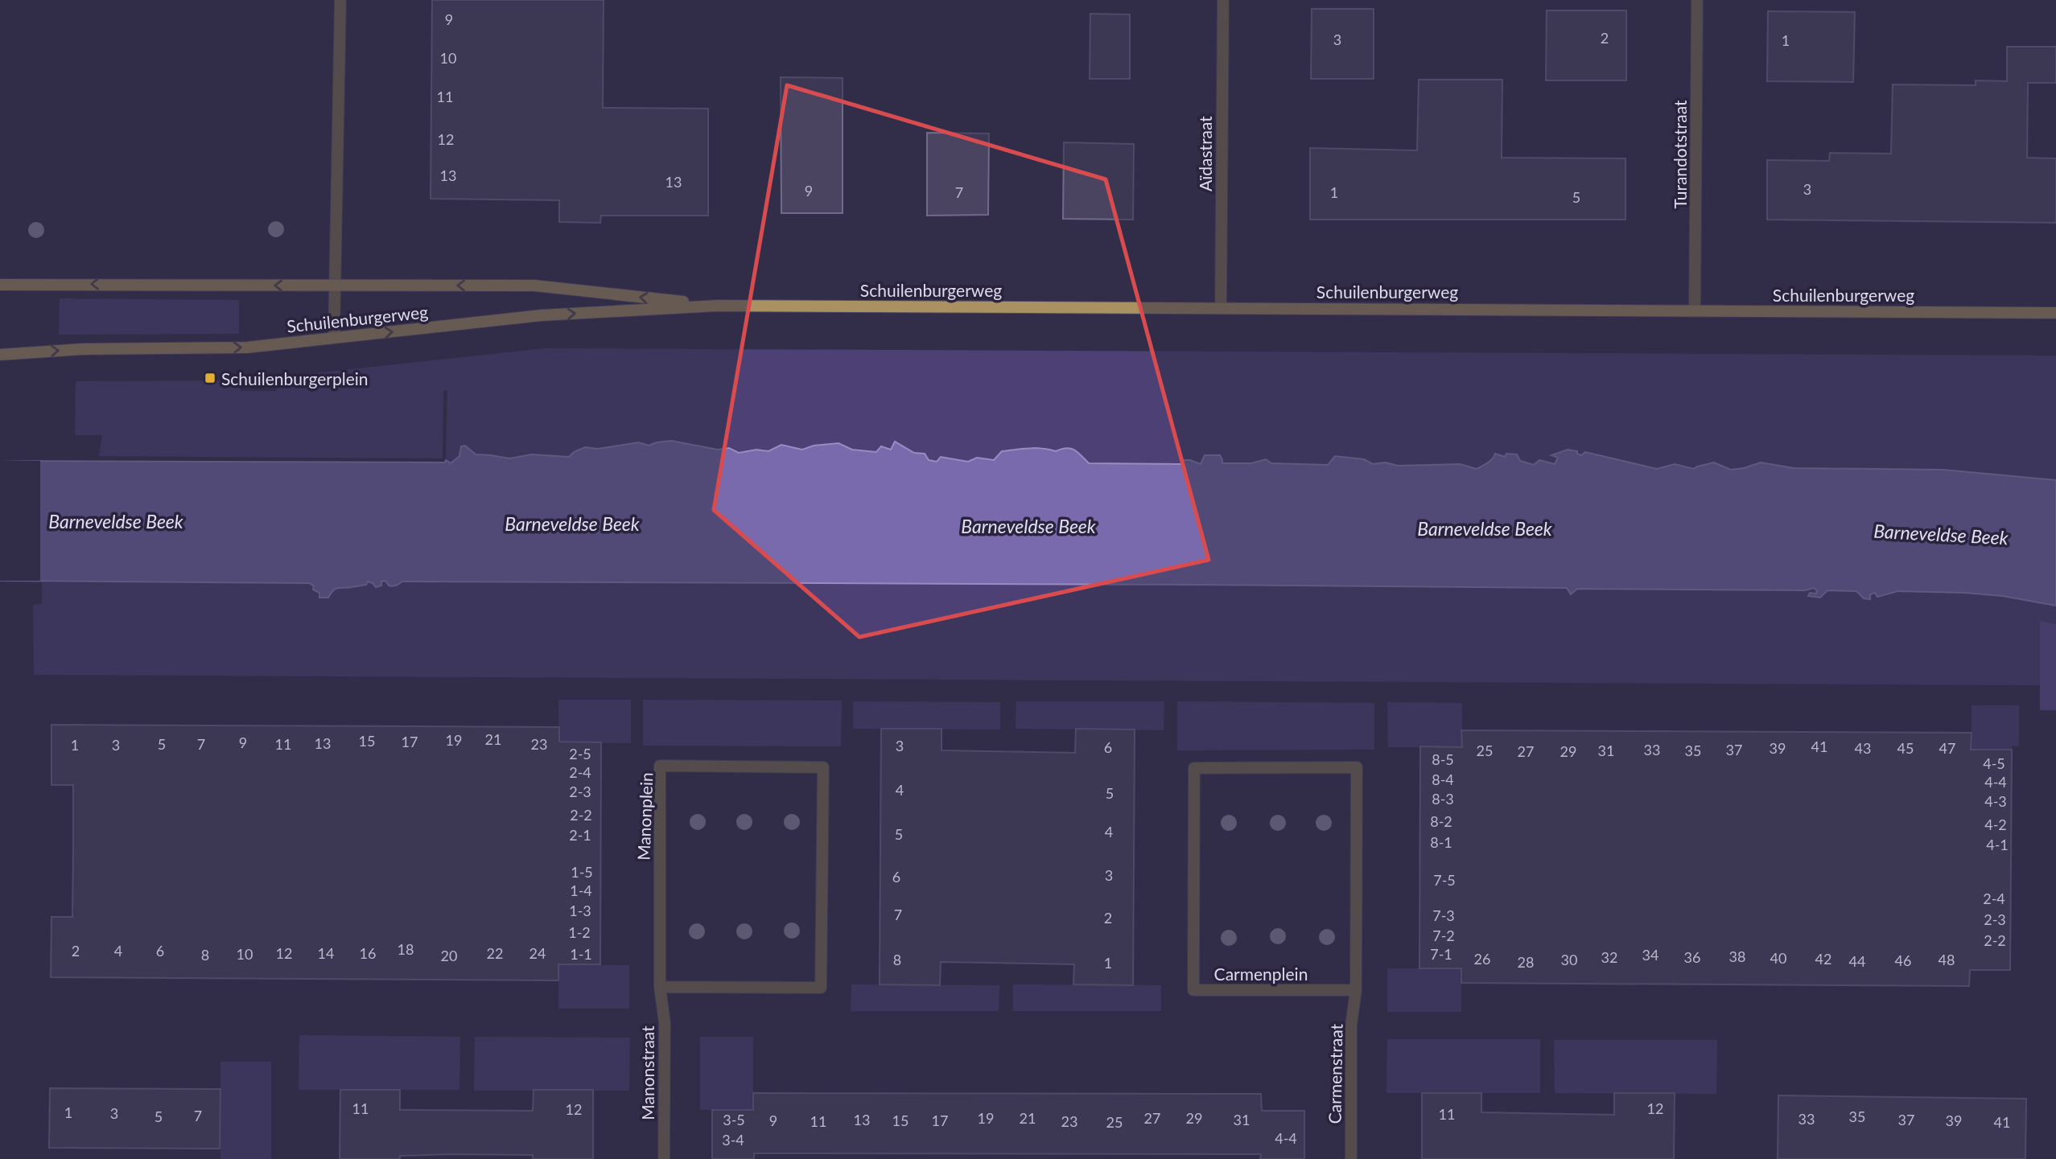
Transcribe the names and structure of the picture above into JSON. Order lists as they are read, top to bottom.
{
  "streets": {
    "street": [
      "Aïdastraat",
      "Turandotstraat",
      "Schuilenburgerweg",
      "Manonplein",
      "Carmenplein",
      "Manonstraat",
      "Carmenstraat"
    ]
  },
  "crossings": [
    ["Aïdastraat", "Schuilenburgerweg"],
    ["Turandotstraat", "Schuilenburgerweg"],
    ["Manonplein", "Manonstraat"],
    ["Carmenplein", "Carmenstraat"]
  ],
  "water": ["Barneveldse Beek"],
  "places": {
    "transit": ["Schuilenburgerplein"]
  },
  "house_numbers": [
    "9",
    "2",
    "3",
    "1",
    "10",
    "11",
    "12",
    "13",
    "13",
    "3",
    "9",
    "7",
    "1",
    "5",
    "21",
    "19",
    "15",
    "17",
    "9",
    "13",
    "5",
    "7",
    "11",
    "23",
    "1",
    "3",
    "3",
    "41",
    "6",
    "39",
    "43",
    "45",
    "47",
    "33",
    "37",
    "25",
    "31",
    "35",
    "27",
    "29",
    "2-5",
    "8-5",
    "4-5",
    "2-4",
    "8-4",
    "4-4",
    "4",
    "2-3",
    "5",
    "8-3",
    "4-3",
    "2-2",
    "8-2",
    "4-2",
    "4",
    "5",
    "2-1",
    "8-1",
    "4-1",
    "1-5",
    "3",
    "6",
    "7-5",
    "1-4",
    "2-4",
    "1-3",
    "7",
    "7-3",
    "2",
    "2-3",
    "1-2",
    "7-2",
    "2-2",
    "18",
    "2",
    "4",
    "6",
    "12",
    "14",
    "16",
    "22",
    "24",
    "10",
    "1-1",
    "7-1",
    "8",
    "34",
    "20",
    "38",
    "32",
    "36",
    "40",
    "26",
    "42",
    "8",
    "30",
    "48",
    "46",
    "44",
    "28",
    "1",
    "11",
    "12",
    "12",
    "1",
    "3",
    "11",
    "7",
    "5",
    "35",
    "19",
    "21",
    "27",
    "29",
    "33",
    "3-5",
    "13",
    "31",
    "37",
    "9",
    "15",
    "17",
    "39",
    "11",
    "23",
    "25",
    "41",
    "4-4",
    "3-4"
  ]
}
